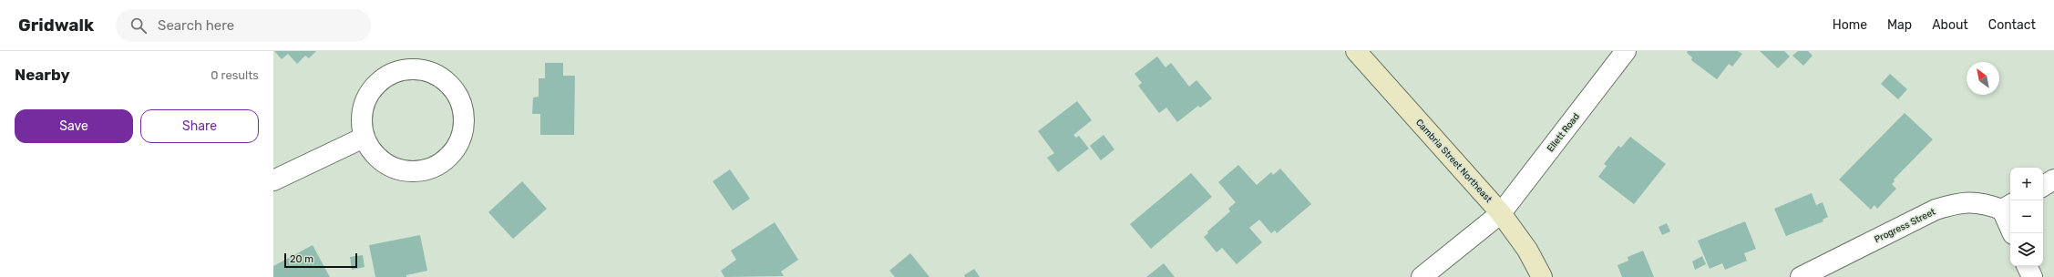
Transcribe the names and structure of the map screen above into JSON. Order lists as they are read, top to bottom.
{
  "streets": {
    "main road": ["Cambria Street Northeast"],
    "street": ["Ellett Road", "Progress Street"]
  },
  "crossings": [
    ["Ellett Road", "Cambria Street Northeast"]
  ],
  "scale_bar": "20 m",
  "north": "top left",
  "page": {
    "header": "Gridwalk",
    "search": "Search here",
    "nav": [
      "Home",
      "Map",
      "About",
      "Contact"
    ],
    "heading": ["Nearby", "0 results"],
    "buttons": ["Save", "Share"],
    "map_buttons": ["+", "−"],
    "scale": "20 m"
  }
}
